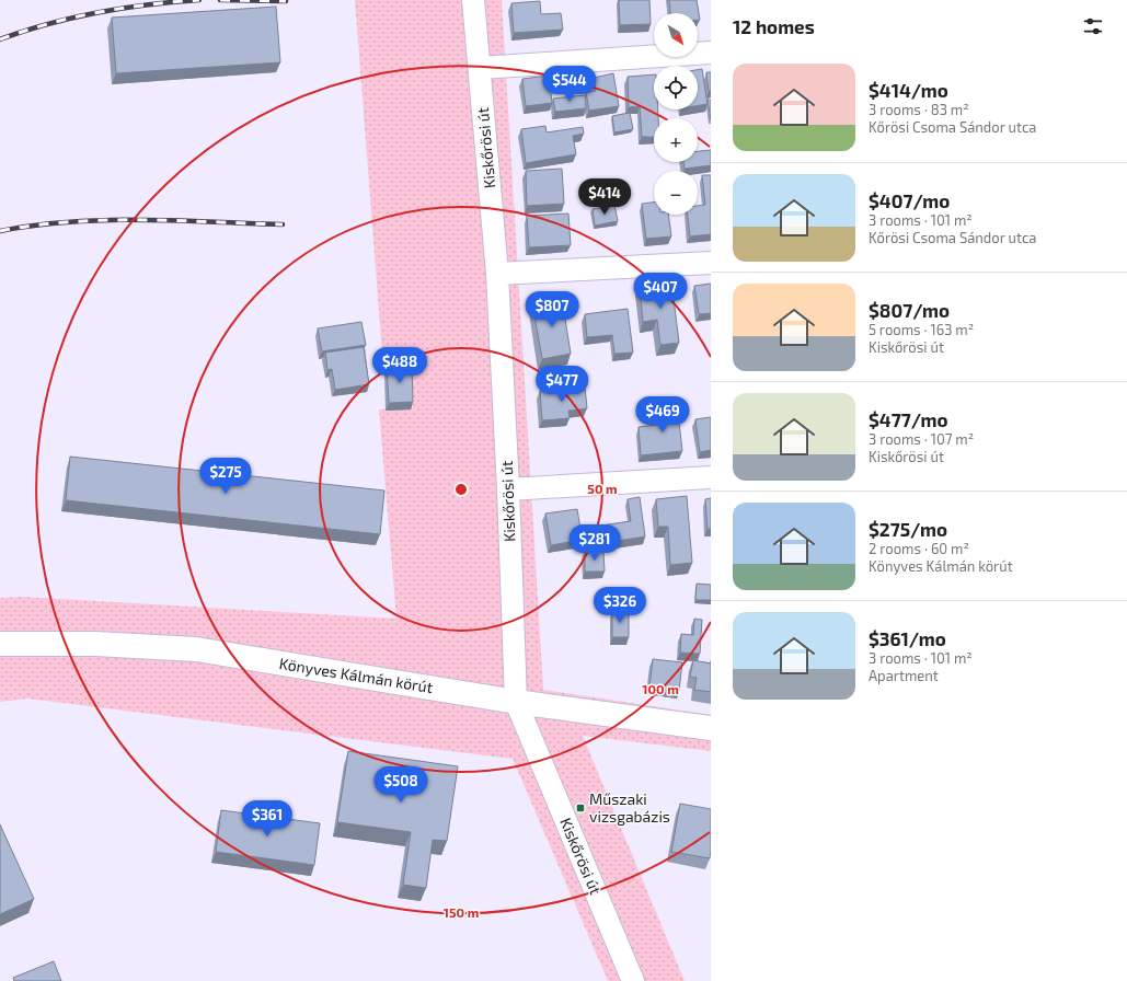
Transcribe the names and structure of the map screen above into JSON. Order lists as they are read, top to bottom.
{
  "streets": {
    "street": ["Kiskőrösi út", "Könyves Kálmán körút"]
  },
  "crossings": [
    ["Kiskőrösi út", "Könyves Kálmán körút"]
  ],
  "places": {
    "transit": ["Műszaki vizsgabázis"]
  },
  "north": "bottom right",
  "page": {
    "heading": "12 homes",
    "map_buttons": ["+", "−"],
    "list": [
      {
        "name": "$414/mo",
        "note": "3 rooms · 83 m² · Kőrösi Csoma Sándor utca"
      },
      {
        "name": "$407/mo",
        "note": "3 rooms · 101 m² · Kőrösi Csoma Sándor utca"
      },
      {
        "name": "$807/mo",
        "note": "5 rooms · 163 m² · Kiskőrösi út"
      },
      {
        "name": "$477/mo",
        "note": "3 rooms · 107 m² · Kiskőrösi út"
      },
      {
        "name": "$275/mo",
        "note": "2 rooms · 60 m² · Könyves Kálmán körút"
      },
      {
        "name": "$361/mo",
        "note": "3 rooms · 101 m² · Apartment"
      }
    ],
    "price": [
      "$544",
      "$414",
      "$407",
      "$807",
      "$488",
      "$477",
      "$469",
      "$275",
      "$281",
      "$326",
      "$508",
      "$361"
    ]
  },
  "rings": ["50 m", "100 m", "150 m"]
}
